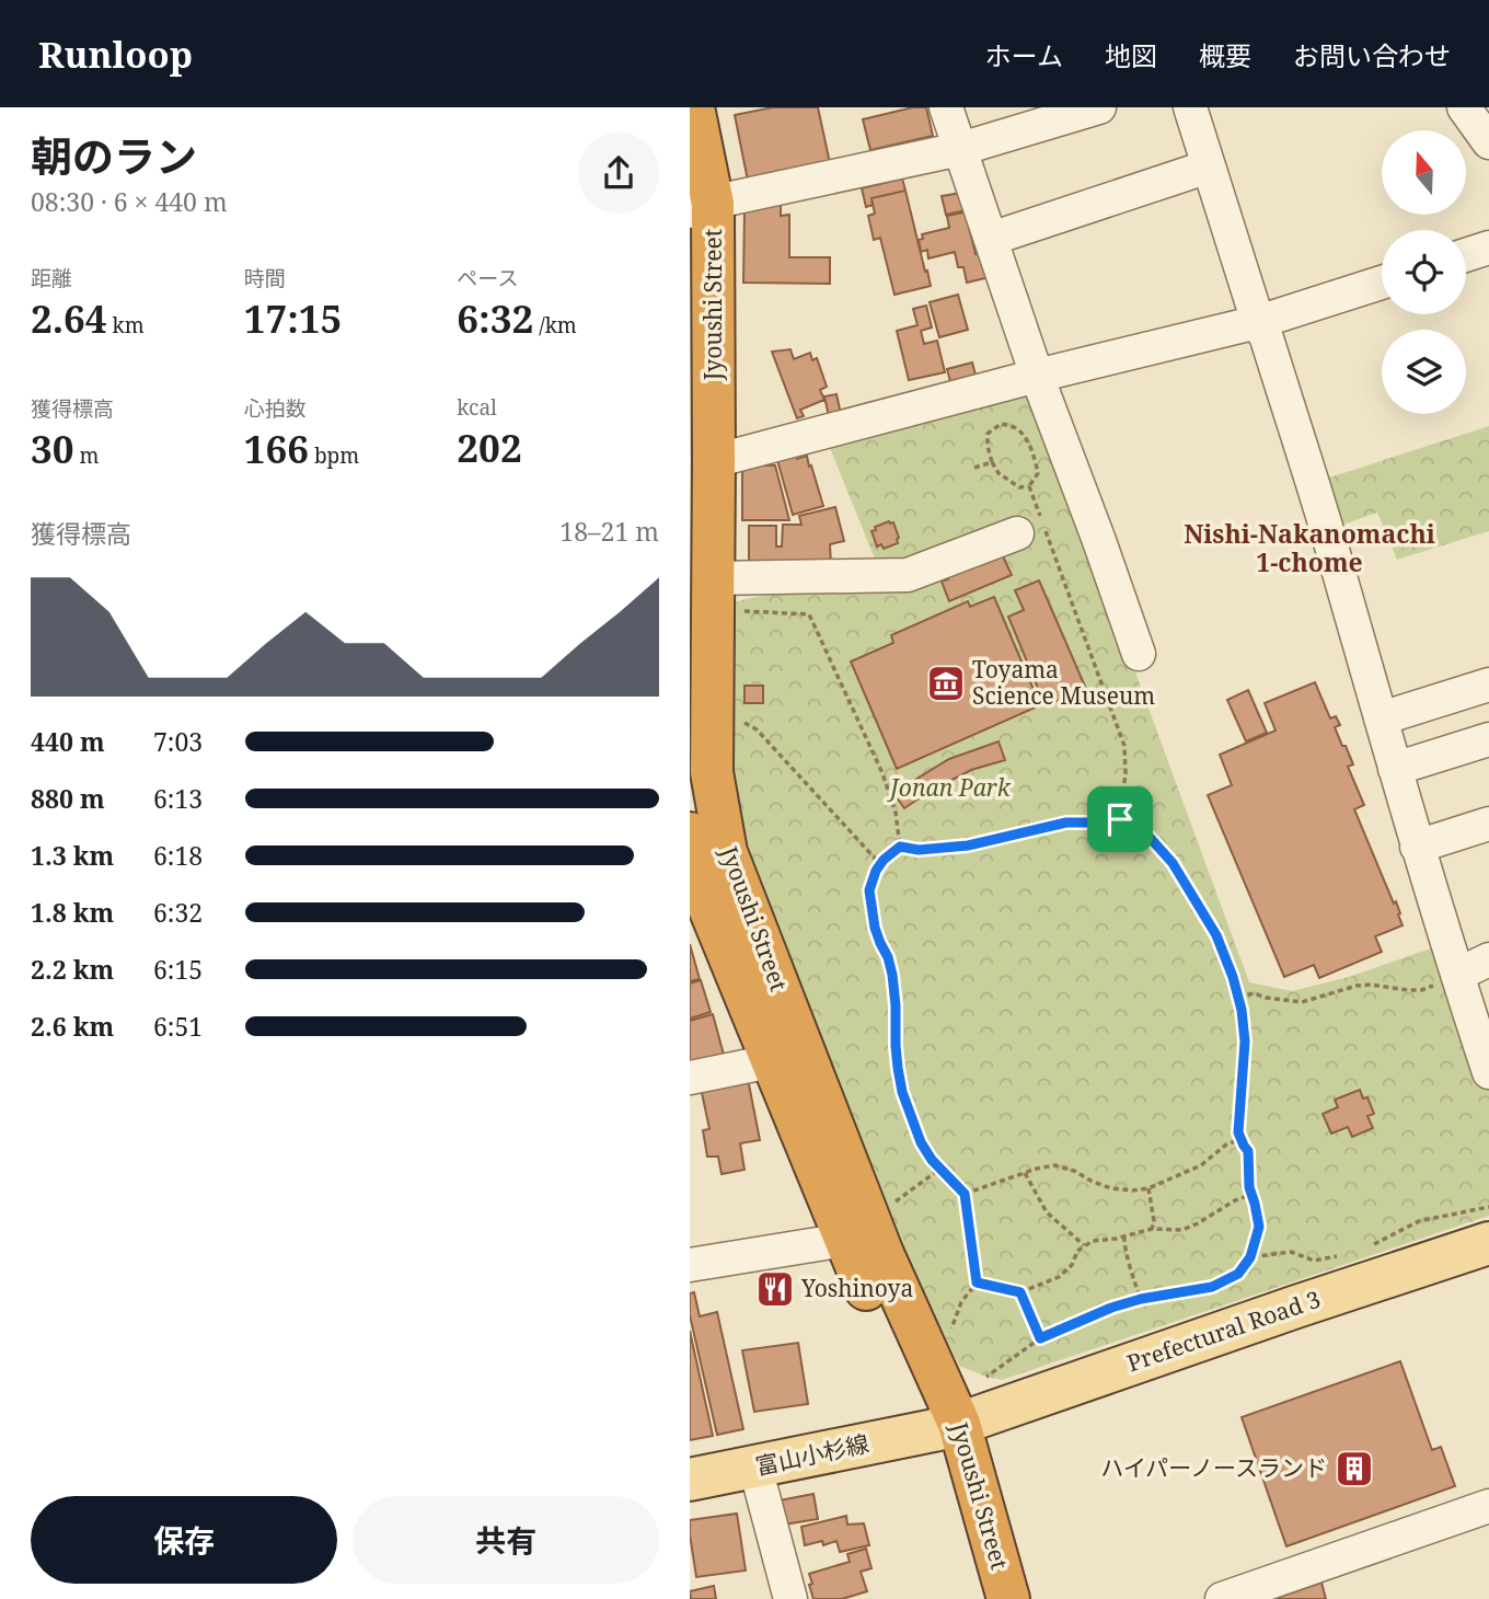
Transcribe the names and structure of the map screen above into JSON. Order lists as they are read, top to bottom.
{
  "streets": {
    "highway": ["Jyoushi Street"],
    "main road": ["Prefectural Road 3", "富山小杉線"]
  },
  "crossings": [
    ["Jyoushi Street", "Prefectural Road 3"],
    ["Jyoushi Street", "富山小杉線"],
    ["Prefectural Road 3", "富山小杉線"]
  ],
  "districts": ["Nishi-Nakanomachi 1-chome"],
  "parks": ["Jonan Park"],
  "places": {
    "museum": ["Toyama Science Museum"],
    "restaurant": ["Yoshinoya"],
    "building": ["ハイパーノースランド"]
  },
  "north": "top",
  "page": {
    "header": "Runloop",
    "nav": [
      "ホーム",
      "地図",
      "概要",
      "お問い合わせ"
    ],
    "heading": ["朝のラン", "08:30 · 6 × 440 m"],
    "stats": [
      ["距離", "2.64 km"],
      ["時間", "17:15"],
      ["ペース", "6:32 /km"],
      ["獲得標高", "30 m"],
      ["心拍数", "166 bpm"],
      ["kcal", "202"]
    ],
    "chart": ["獲得標高", "18–21 m"],
    "list": [
      {
        "name": "440 m",
        "note": "7:03"
      },
      {
        "name": "880 m",
        "note": "6:13"
      },
      {
        "name": "1.3 km",
        "note": "6:18"
      },
      {
        "name": "1.8 km",
        "note": "6:32"
      },
      {
        "name": "2.2 km",
        "note": "6:15"
      },
      {
        "name": "2.6 km",
        "note": "6:51"
      }
    ],
    "buttons": ["保存", "共有"]
  }
}
